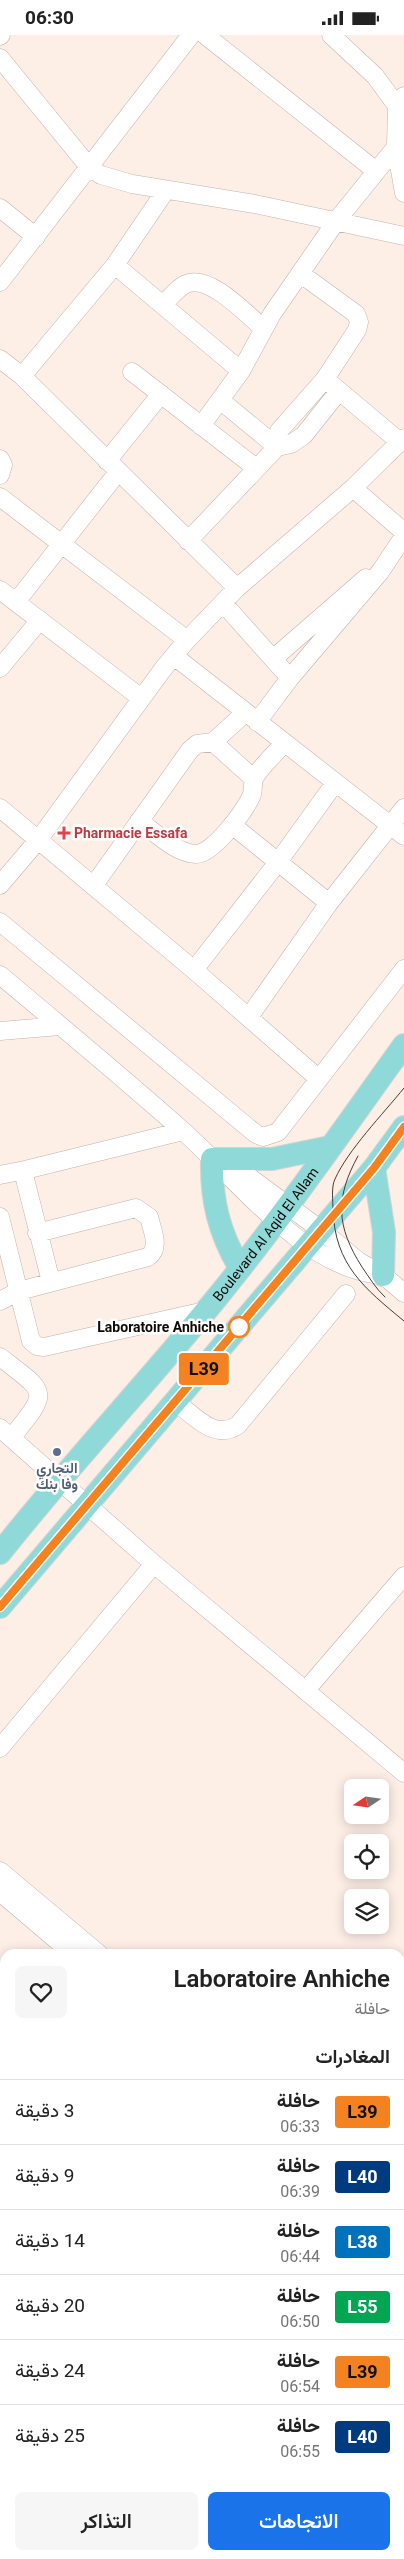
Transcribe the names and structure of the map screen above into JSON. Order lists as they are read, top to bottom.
{
  "streets": {
    "main road": ["Boulevard Al Aqid El Allam"]
  },
  "places": {
    "health": ["Pharmacie Essafa"],
    "other": ["Laboratoire Anhiche", "التجاري وفا بنك"]
  },
  "lines": ["bus line L39"],
  "north": "left",
  "page": {
    "status": "06:30",
    "on_map": "L39",
    "heading": [
      ["Laboratoire Anhiche", "حافلة"],
      "المغادرات"
    ],
    "list": [
      {
        "mark": "L39",
        "name": "حافلة",
        "note": "06:33",
        "value": "3 دقيقة"
      },
      {
        "mark": "L40",
        "name": "حافلة",
        "note": "06:39",
        "value": "9 دقيقة"
      },
      {
        "mark": "L38",
        "name": "حافلة",
        "note": "06:44",
        "value": "14 دقيقة"
      },
      {
        "mark": "L55",
        "name": "حافلة",
        "note": "06:50",
        "value": "20 دقيقة"
      },
      {
        "mark": "L39",
        "name": "حافلة",
        "note": "06:54",
        "value": "24 دقيقة"
      },
      {
        "mark": "L40",
        "name": "حافلة",
        "note": "06:55",
        "value": "25 دقيقة"
      }
    ],
    "buttons": ["الاتجاهات", "التذاكر"]
  }
}
